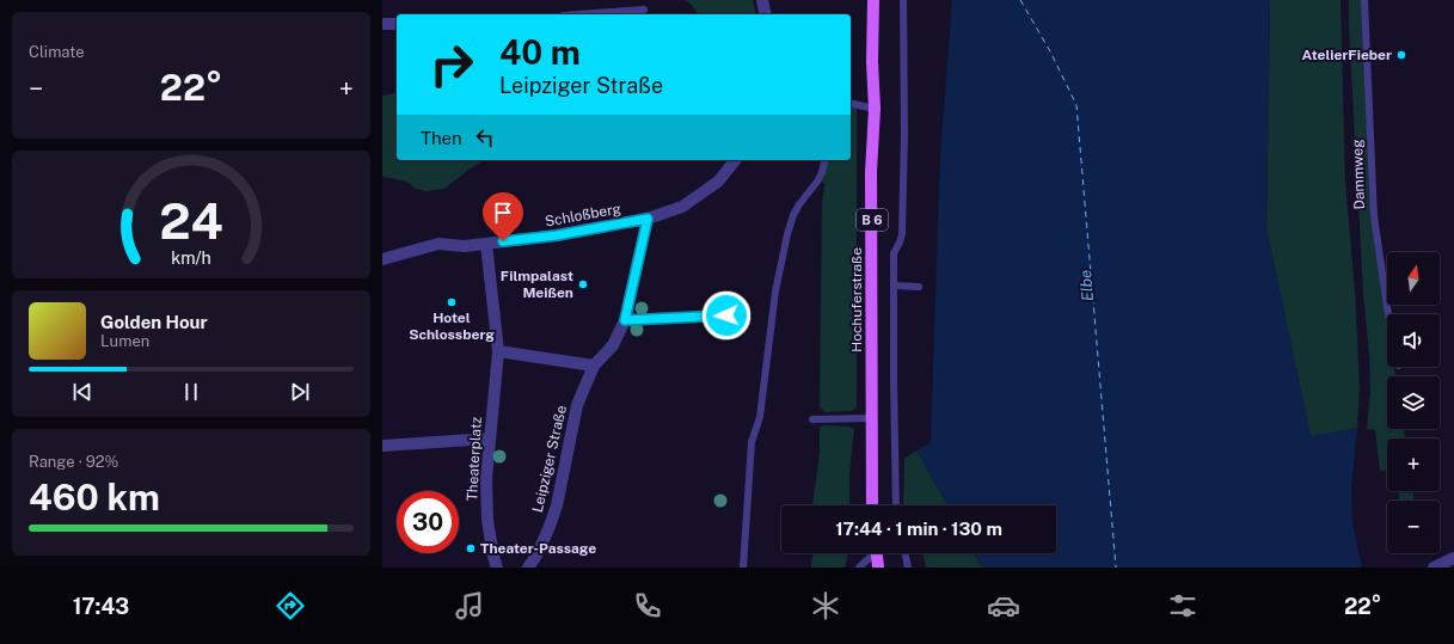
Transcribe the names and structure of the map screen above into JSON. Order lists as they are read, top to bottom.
{
  "streets": {
    "main road": ["B 6", "Hochuferstraße"],
    "street": ["Schloßberg", "Theaterplatz", "Leipziger Straße"],
    "lane": ["Dammweg"]
  },
  "crossings": [
    ["Schloßberg", "Theaterplatz"],
    ["Schloßberg", "Leipziger Straße"]
  ],
  "water": ["Elbe"],
  "places": [
    "AtelierFieber",
    "Filmpalast Meißen",
    "Hotel Schlossberg",
    "Theater-Passage"
  ],
  "north": "top",
  "page": {
    "tile": [
      "Climate",
      ["Range · 92%", "460 km"]
    ],
    "turn": ["40 m", "Leipziger Straße"],
    "heat": ["−", "22°", "+"],
    "then": "Then",
    "map_buttons": ["+", "−"],
    "song": ["Golden Hour", "Lumen"],
    "limit": "30",
    "trip": "17:44 · 1 min · 130 m",
    "tabs": ["17:43", "22°"],
    "gauge": ["24", "km/h"]
  }
}
